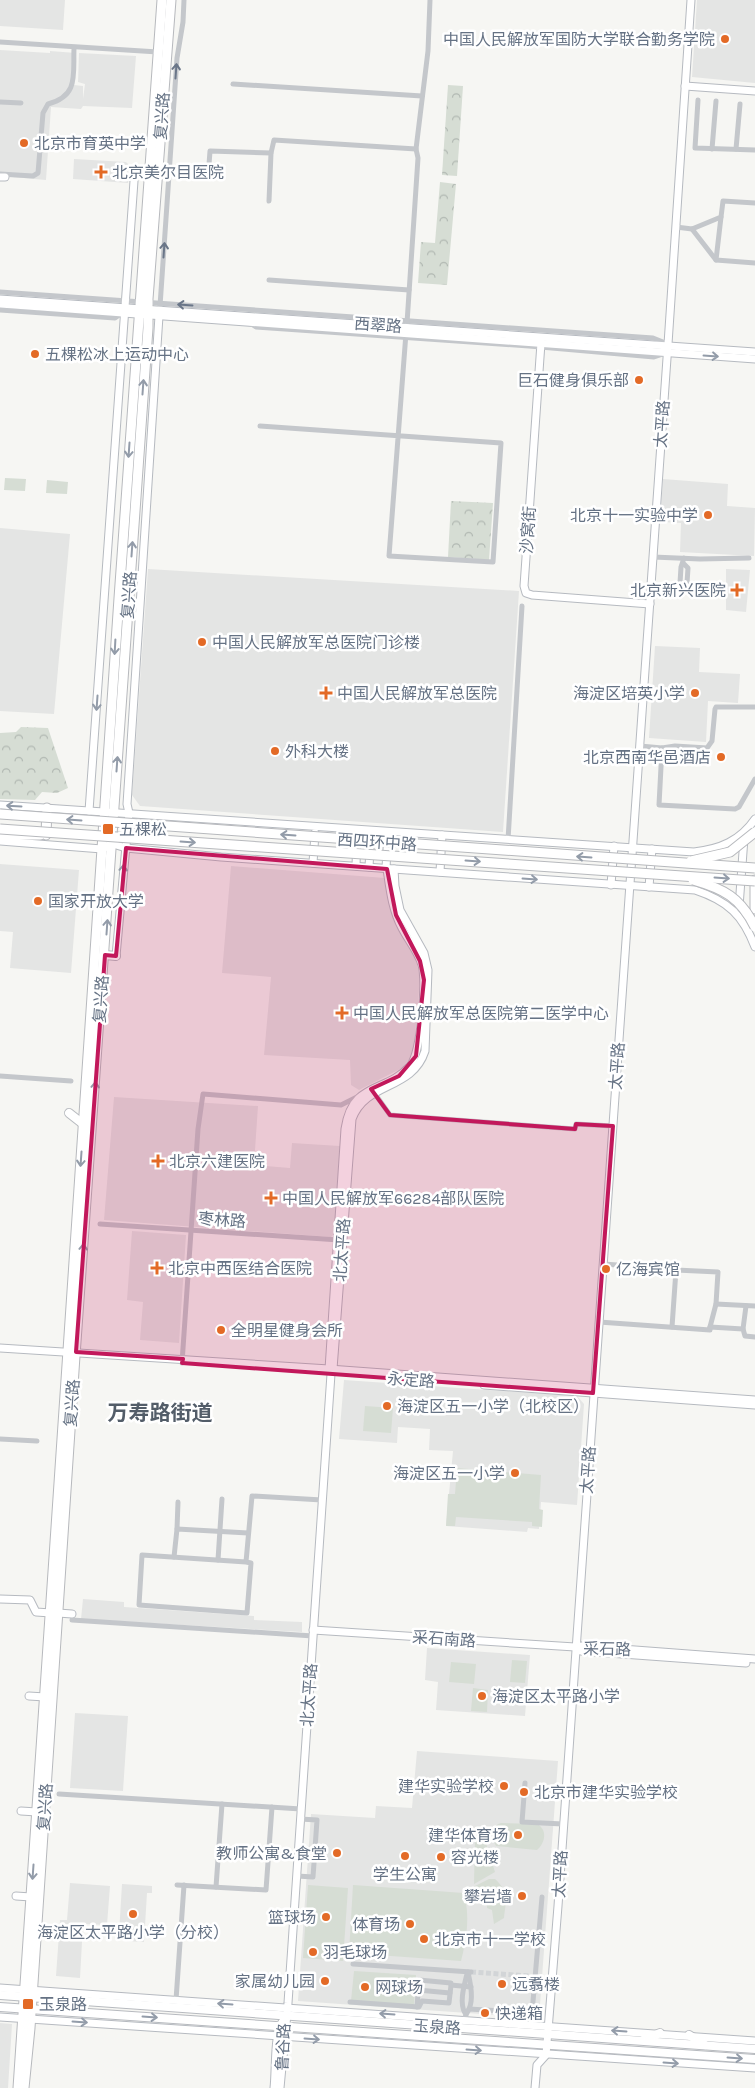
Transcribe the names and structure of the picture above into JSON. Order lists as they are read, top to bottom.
{
  "streets": {
    "highway": ["复兴路", "西四环中路"],
    "main road": ["玉泉路"],
    "street": [
      "西翠路",
      "太平路",
      "沙窝街",
      "枣林路",
      "北太平路",
      "永定路",
      "采石南路",
      "采石路",
      "鲁谷路"
    ]
  },
  "crossings": [
    ["复兴路", "西翠路"],
    ["复兴路", "西四环中路"],
    ["复兴路", "永定路"],
    ["复兴路", "玉泉路"],
    ["西翠路", "太平路"],
    ["西翠路", "沙窝街"],
    ["太平路", "沙窝街"],
    ["太平路", "西四环中路"],
    ["太平路", "永定路"],
    ["太平路", "采石南路"],
    ["太平路", "采石路"],
    ["太平路", "玉泉路"],
    ["西四环中路", "北太平路"],
    ["枣林路", "北太平路"],
    ["北太平路", "永定路"],
    ["北太平路", "采石南路"],
    ["北太平路", "玉泉路"],
    ["北太平路", "鲁谷路"],
    ["采石南路", "采石路"],
    ["玉泉路", "鲁谷路"]
  ],
  "districts": ["万寿路街道"],
  "places": {
    "other": [
      "中国人民解放军国防大学联合勤务学院",
      "北京市育英中学",
      "五棵松冰上运动中心",
      "巨石健身俱乐部",
      "北京十一实验中学",
      "中国人民解放军总医院门诊楼",
      "海淀区培英小学",
      "外科大楼",
      "北京西南华邑酒店",
      "国家开放大学",
      "亿海宾馆",
      "全明星健身会所",
      "海淀区五一小学（北校区）",
      "海淀区五一小学",
      "海淀区太平路小学",
      "建华实验学校",
      "北京市建华实验学校",
      "建华体育场",
      "教师公寓&食堂",
      "学生公寓",
      "容光楼",
      "攀岩墙",
      "海淀区太平路小学（分校）",
      "篮球场",
      "体育场",
      "北京市十一学校",
      "羽毛球场",
      "家属幼儿园",
      "远翥楼",
      "网球场",
      "快递箱"
    ],
    "health": [
      "北京美尔目医院",
      "北京新兴医院",
      "中国人民解放军总医院",
      "中国人民解放军总医院第二医学中心",
      "北京六建医院",
      "中国人民解放军66284部队医院",
      "北京中西医结合医院"
    ],
    "transit": ["五棵松", "玉泉路"]
  }
}
